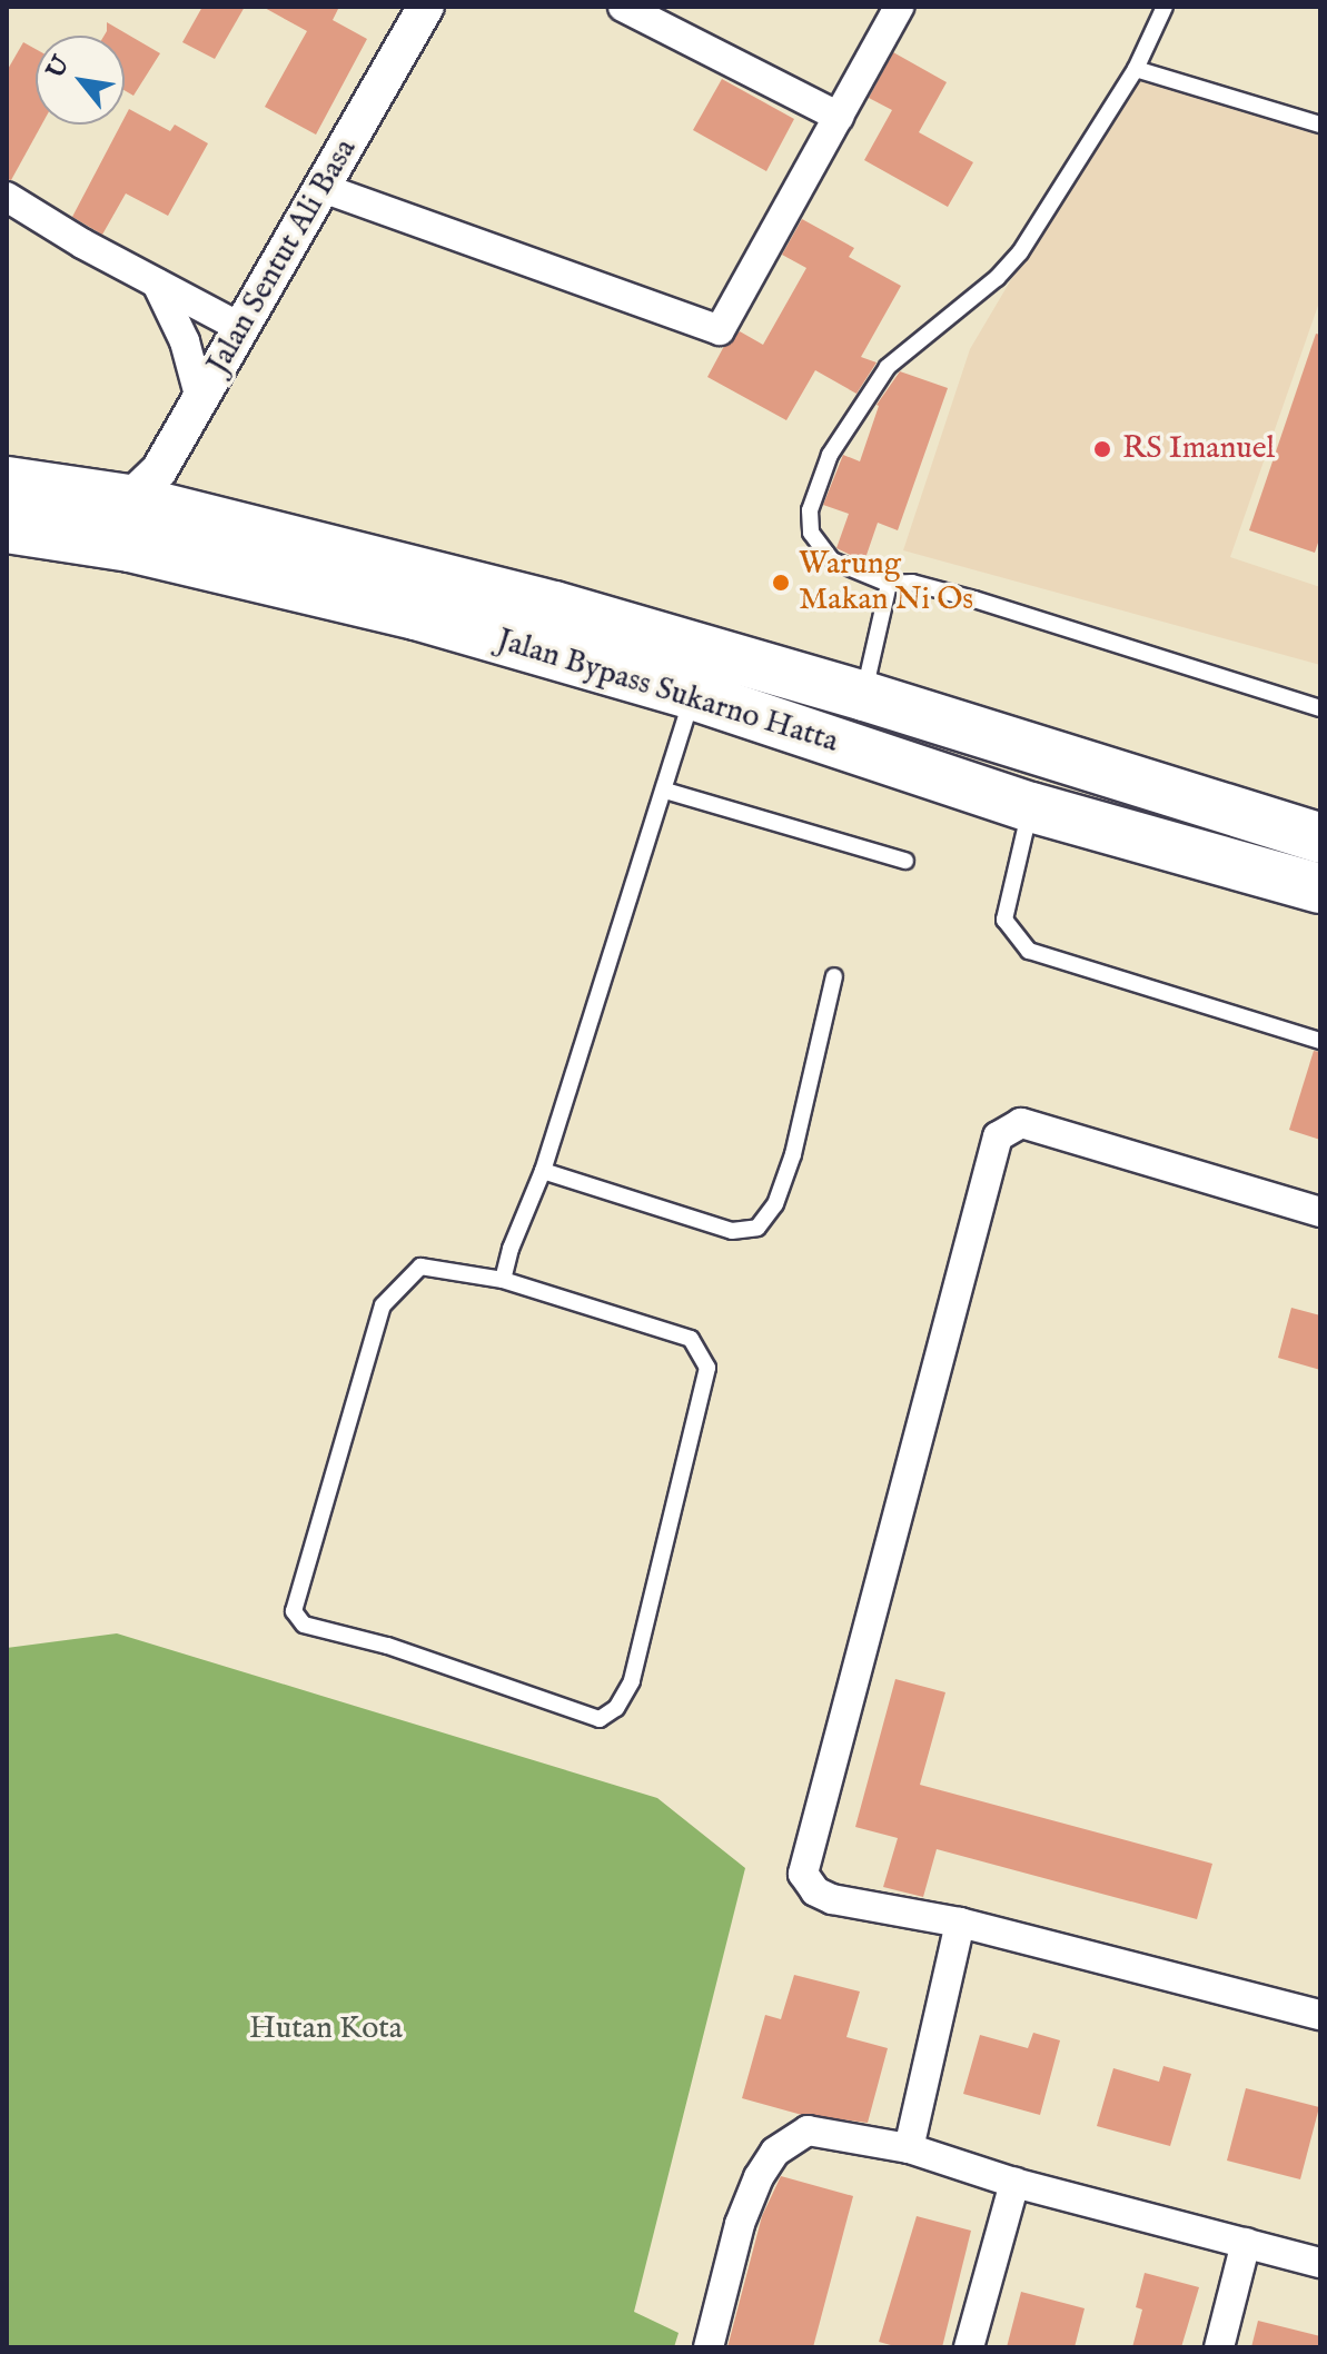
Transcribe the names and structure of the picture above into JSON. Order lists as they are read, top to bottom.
{
  "streets": {
    "highway": ["Jalan Bypass Sukarno Hatta"],
    "street": ["Jalan Sentut Ali Basa"]
  },
  "crossings": [
    ["Jalan Sentut Ali Basa", "Jalan Bypass Sukarno Hatta"]
  ],
  "parks": ["Hutan Kota"],
  "places": ["RS Imanuel", "Warung Makan Ni Os"],
  "north": "top left"
}
